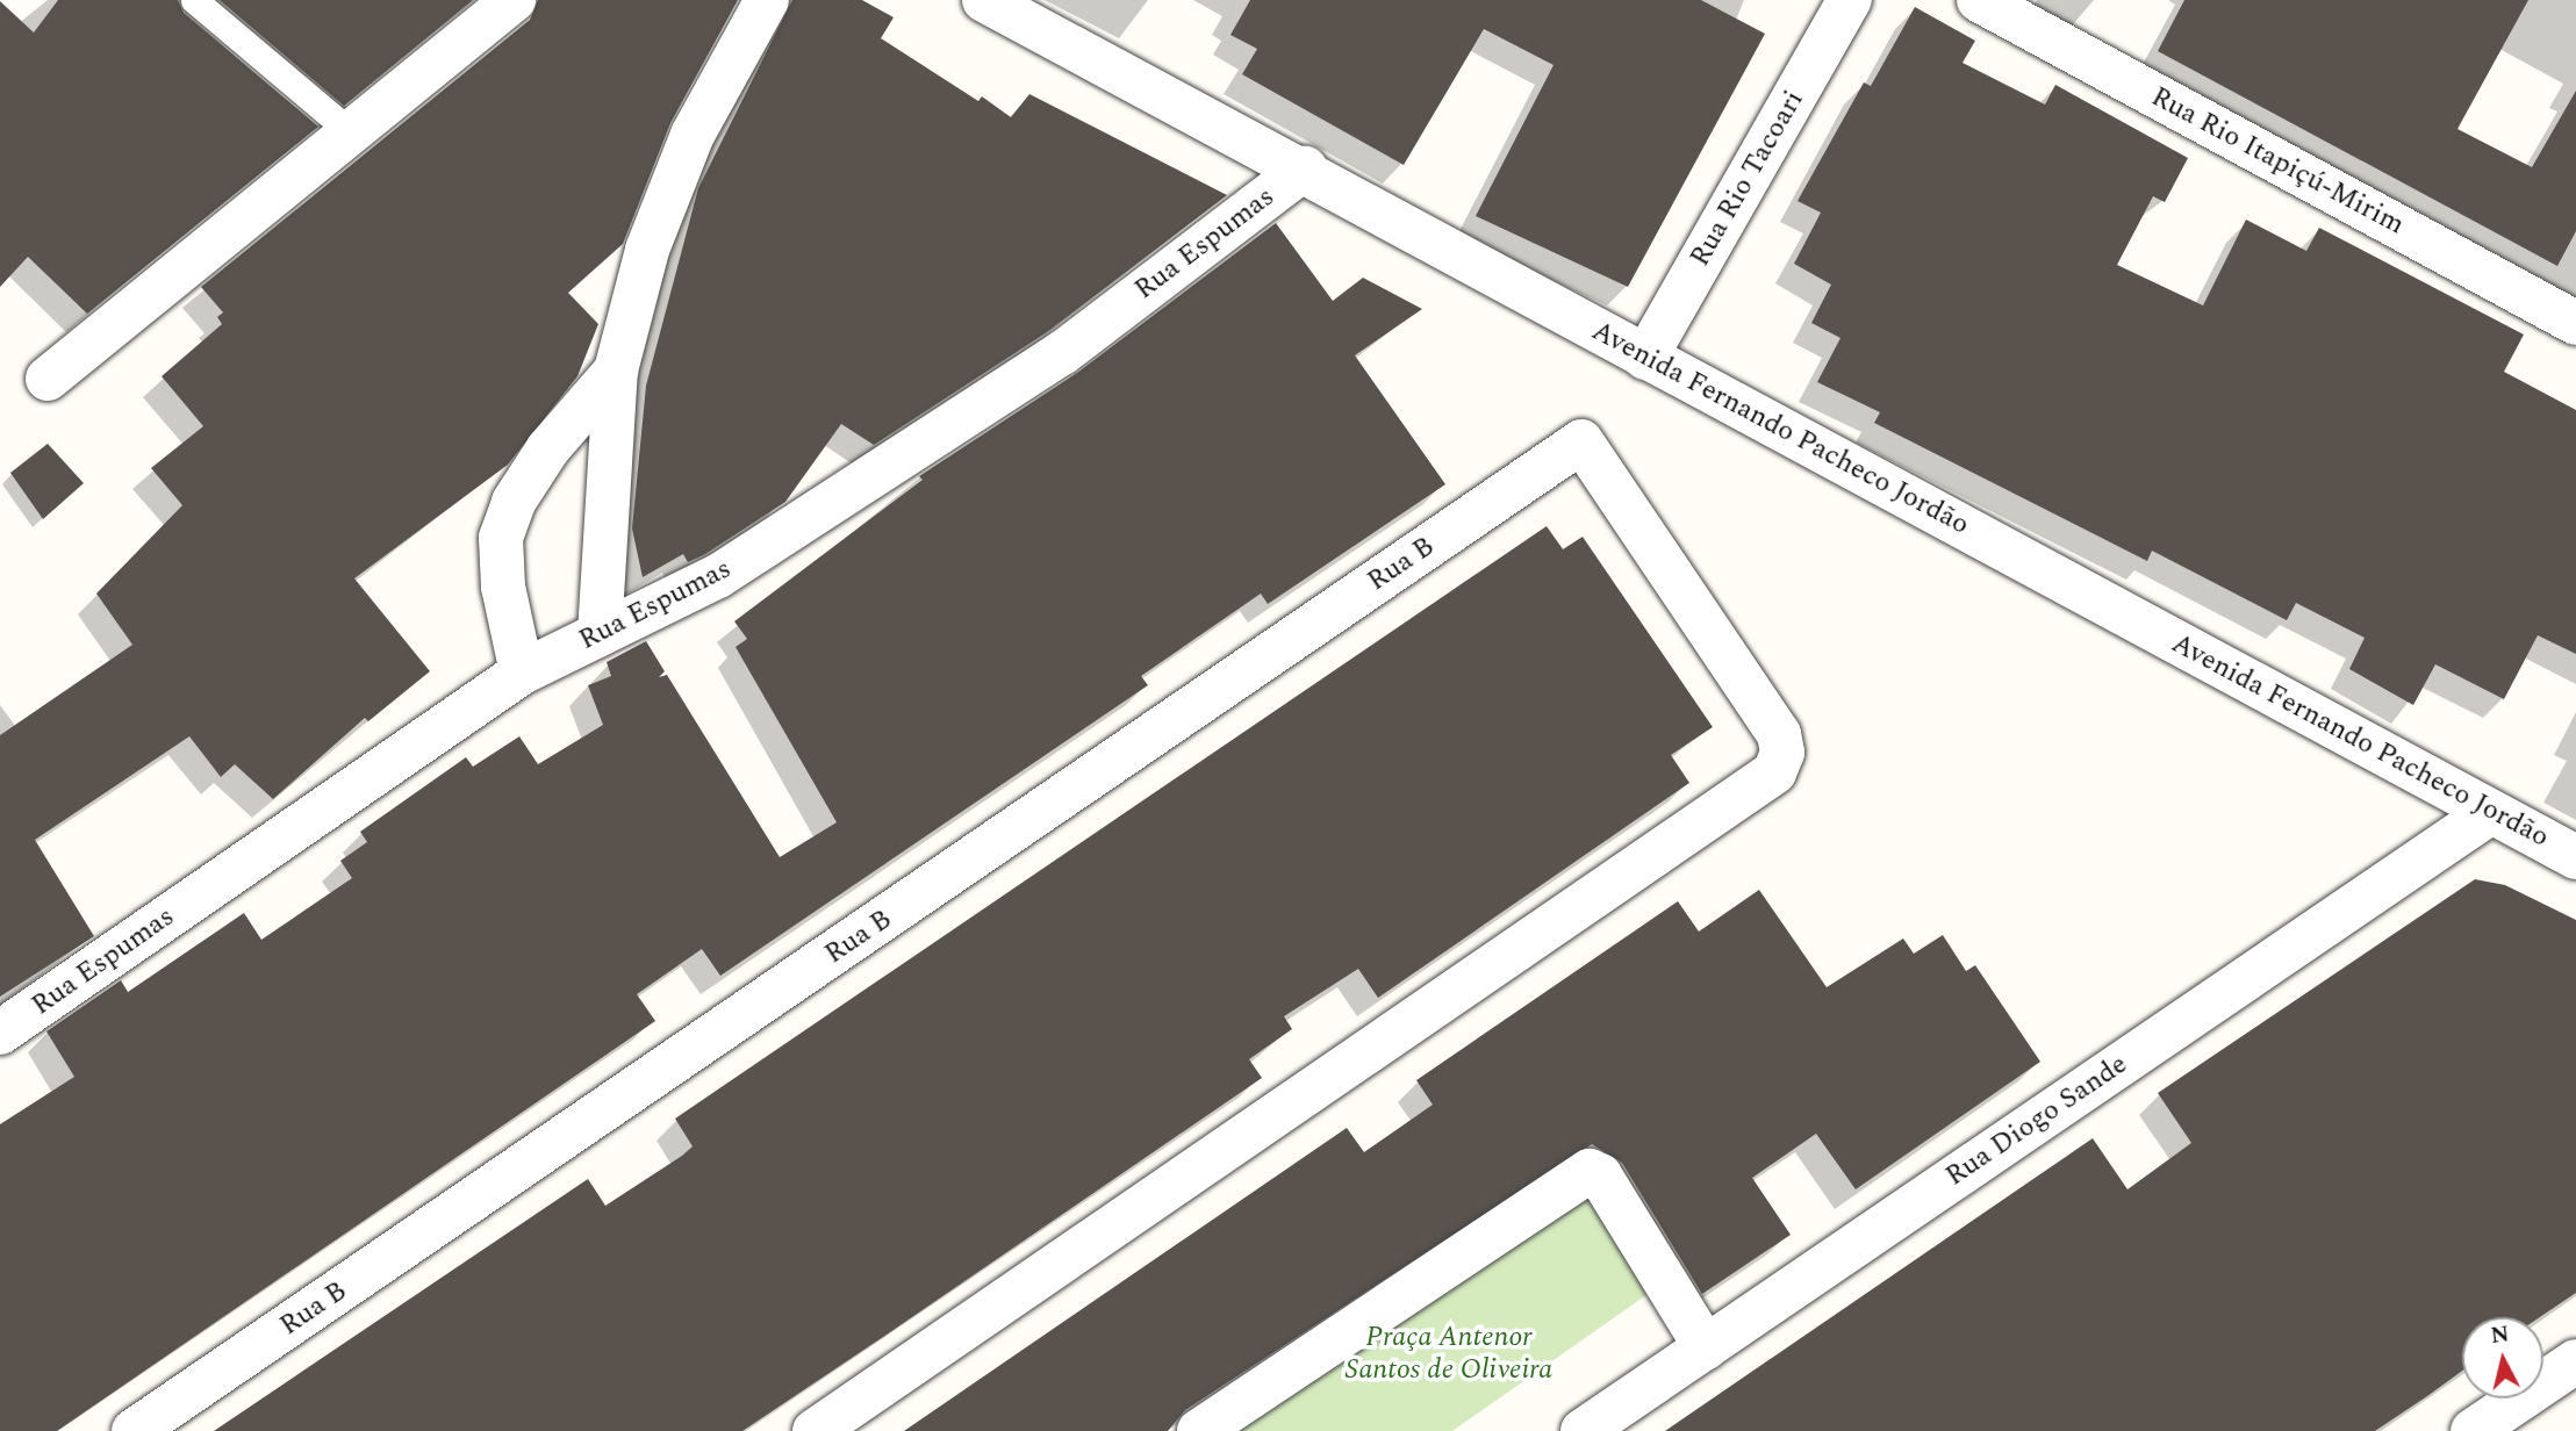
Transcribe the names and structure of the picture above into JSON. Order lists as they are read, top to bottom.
{
  "streets": {
    "street": [
      "Rua Rio Itapiçú-Mirim",
      "Rua Rio Tacoari",
      "Rua Espumas",
      "Avenida Fernando Pacheco Jordão",
      "Rua B",
      "Rua Diogo Sande"
    ]
  },
  "crossings": [
    ["Rua Rio Tacoari", "Avenida Fernando Pacheco Jordão"],
    ["Rua Espumas", "Avenida Fernando Pacheco Jordão"],
    ["Avenida Fernando Pacheco Jordão", "Rua Diogo Sande"]
  ],
  "parks": ["Praça Antenor Santos de Oliveira"],
  "north": "top"
}
